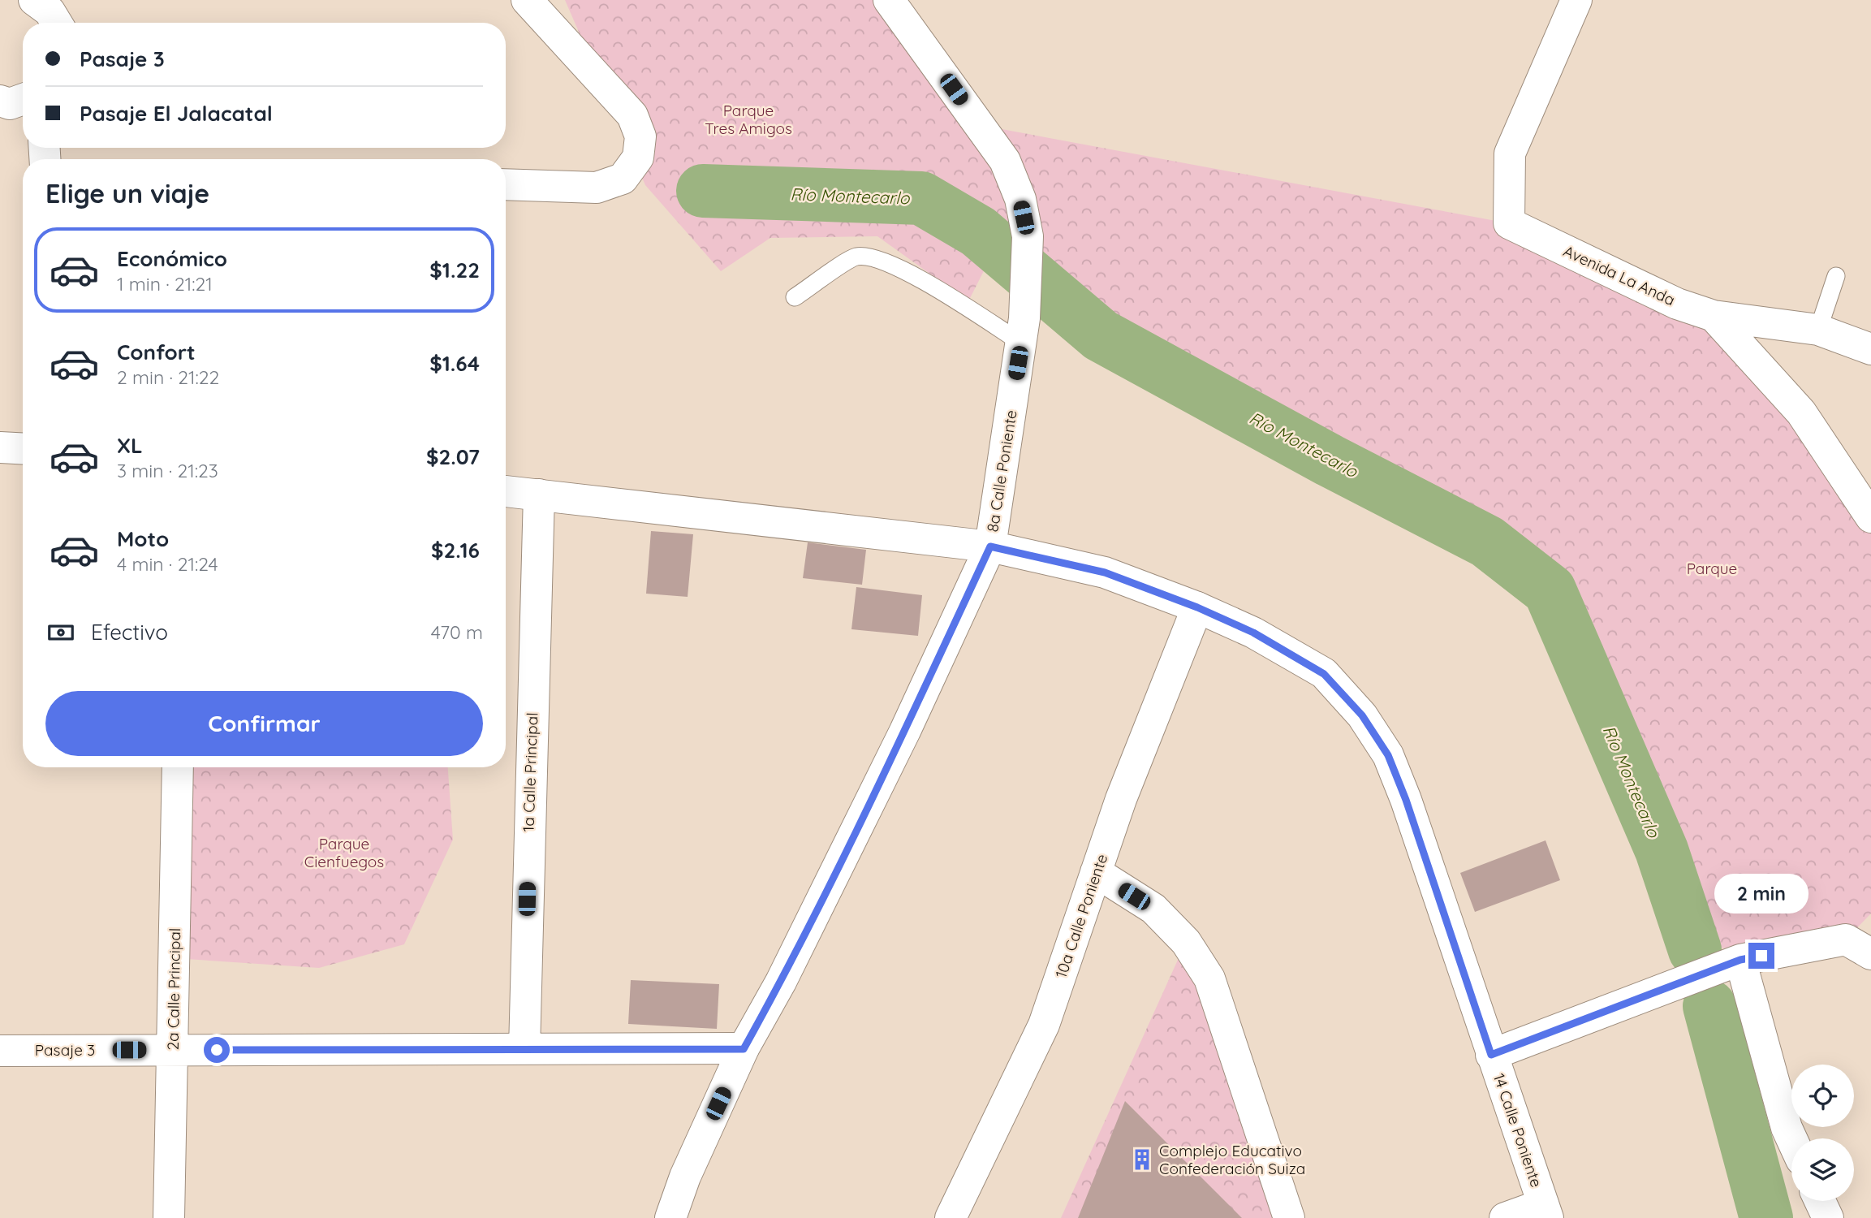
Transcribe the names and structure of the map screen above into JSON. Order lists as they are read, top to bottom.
{
  "streets": {
    "street": [
      "Avenida La Anda",
      "8a Calle Poniente",
      "1a Calle Principal",
      "10a Calle Poniente",
      "2a Calle Principal",
      "Pasaje 3",
      "14 Calle Poniente"
    ]
  },
  "crossings": [
    ["8a Calle Poniente", "Pasaje 3"],
    ["8a Calle Poniente", "14 Calle Poniente"],
    ["1a Calle Principal", "Pasaje 3"],
    ["1a Calle Principal", "14 Calle Poniente"],
    ["10a Calle Poniente", "14 Calle Poniente"],
    ["2a Calle Principal", "Pasaje 3"]
  ],
  "water": ["Río Montecarlo"],
  "parks": ["Parque Tres Amigos", "Parque", "Parque Cienfuegos"],
  "places": {
    "building": ["Complejo Educativo Confederación Suiza"]
  },
  "page": {
    "banner": ["Pasaje 3", "Pasaje El Jalacatal"],
    "heading": "Elige un viaje",
    "list": [
      {
        "name": "Económico",
        "note": "1 min · 21:21",
        "value": "$1.22"
      },
      {
        "name": "Confort",
        "note": "2 min · 21:22",
        "value": "$1.64"
      },
      {
        "name": "XL",
        "note": "3 min · 21:23",
        "value": "$2.07"
      },
      {
        "name": "Moto",
        "note": "4 min · 21:24",
        "value": "$2.16"
      }
    ],
    "pay": ["Efectivo", "470 m"],
    "buttons": "Confirmar",
    "bubble": "2 min"
  }
}
